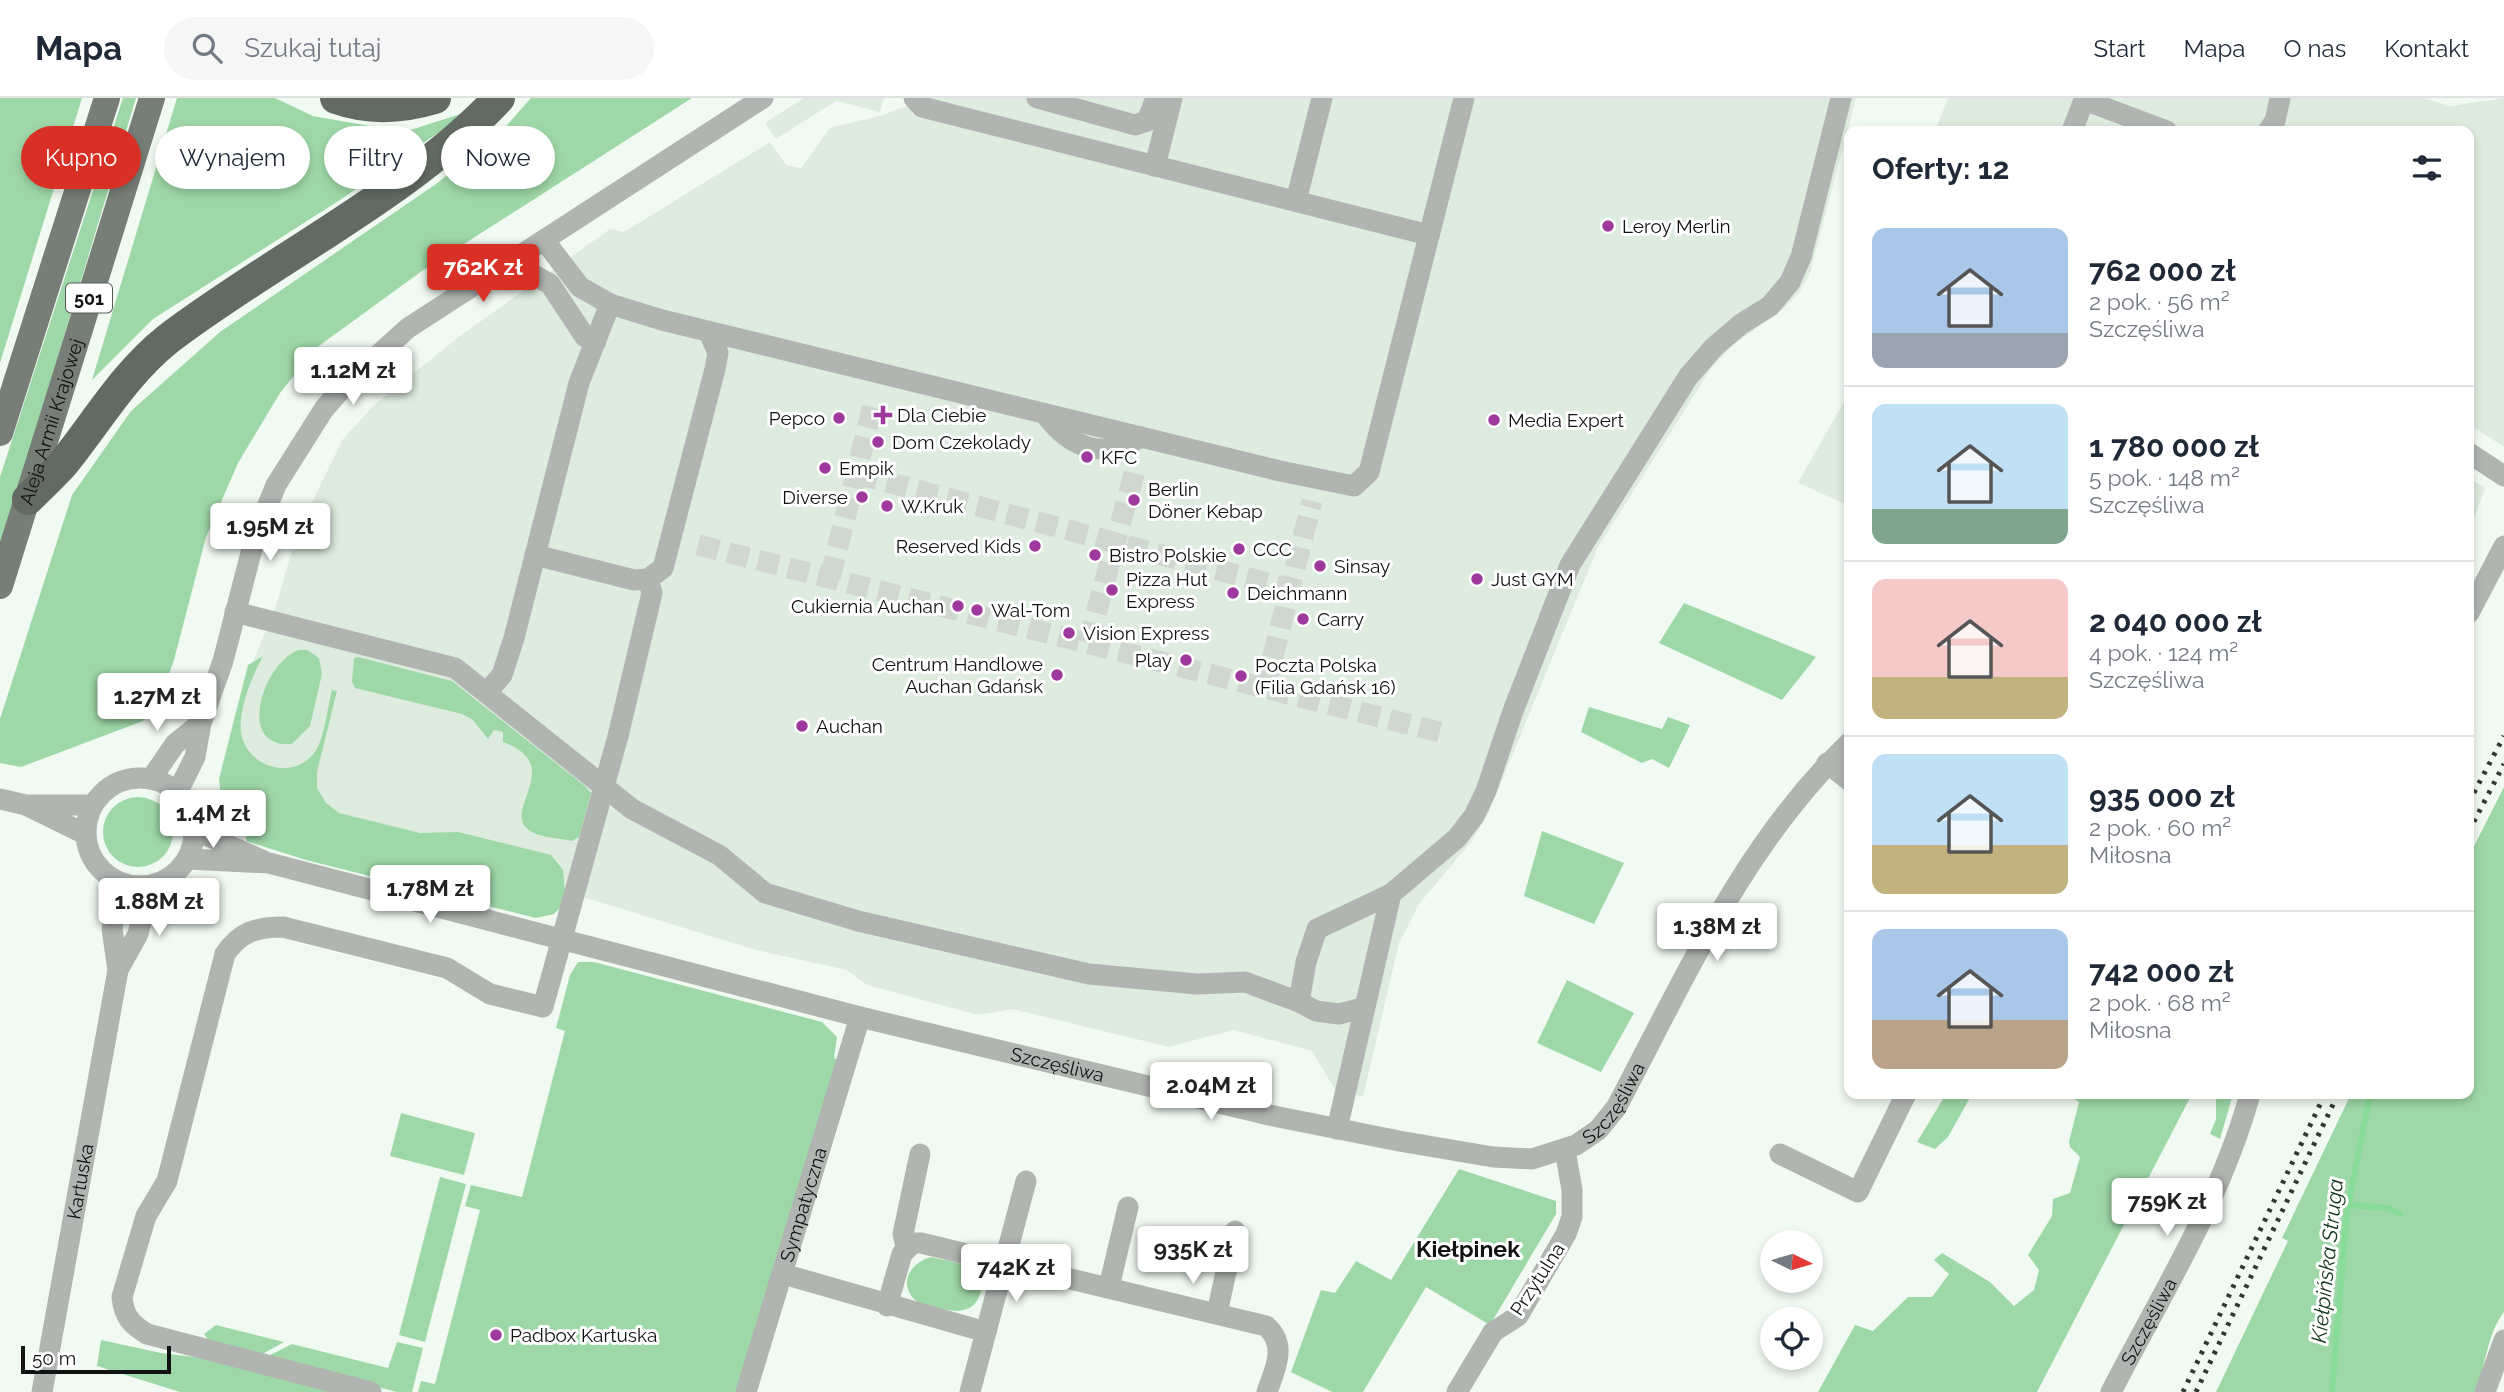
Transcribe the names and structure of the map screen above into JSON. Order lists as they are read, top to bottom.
{
  "streets": {
    "main road": ["501", "Aleja Armii Krajowej"],
    "street": [
      "Szczęśliwa",
      "Kartuska",
      "Sympatyczna",
      "Przytulna"
    ]
  },
  "crossings": [
    ["Szczęśliwa", "Kartuska"],
    ["Szczęśliwa", "Sympatyczna"],
    ["Szczęśliwa", "Przytulna"]
  ],
  "districts": ["Kiełpinek"],
  "water": ["Kiełpińska Struga"],
  "places": {
    "other": [
      "Leroy Merlin",
      "Pepco",
      "Media Expert",
      "Dom Czekolady",
      "KFC",
      "Empik",
      "Diverse",
      "Berlin Döner Kebap",
      "W.Kruk",
      "Reserved Kids",
      "CCC",
      "Bistro Polskie",
      "Sinsay",
      "Just GYM",
      "Pizza Hut Express",
      "Deichmann",
      "Cukiernia Auchan",
      "Wal-Tom",
      "Carry",
      "Vision Express",
      "Play",
      "Centrum Handlowe Auchan Gdańsk",
      "Poczta Polska (Filia Gdańsk 16)",
      "Auchan",
      "Padbox Kartuska"
    ],
    "health": ["Dla Ciebie"]
  },
  "scale_bar": "50 m",
  "north": "right",
  "page": {
    "header": "Mapa",
    "search": "Szukaj tutaj",
    "nav": [
      "Start",
      "Mapa",
      "O nas",
      "Kontakt"
    ],
    "chip": [
      "Kupno",
      "Wynajem",
      "Filtry",
      "Nowe"
    ],
    "heading": "Oferty: 12",
    "list": [
      {
        "name": "762 000 zł",
        "note": "2 pok. · 56 m² · Szczęśliwa"
      },
      {
        "name": "1 780 000 zł",
        "note": "5 pok. · 148 m² · Szczęśliwa"
      },
      {
        "name": "2 040 000 zł",
        "note": "4 pok. · 124 m² · Szczęśliwa"
      },
      {
        "name": "935 000 zł",
        "note": "2 pok. · 60 m² · Miłosna"
      },
      {
        "name": "742 000 zł",
        "note": "2 pok. · 68 m² · Miłosna"
      }
    ],
    "price": [
      "762K zł",
      "1.12M zł",
      "1.95M zł",
      "1.27M zł",
      "1.4M zł",
      "1.78M zł",
      "1.88M zł",
      "1.38M zł",
      "2.04M zł",
      "759K zł",
      "935K zł",
      "742K zł"
    ],
    "scale": "50 m"
  }
}
